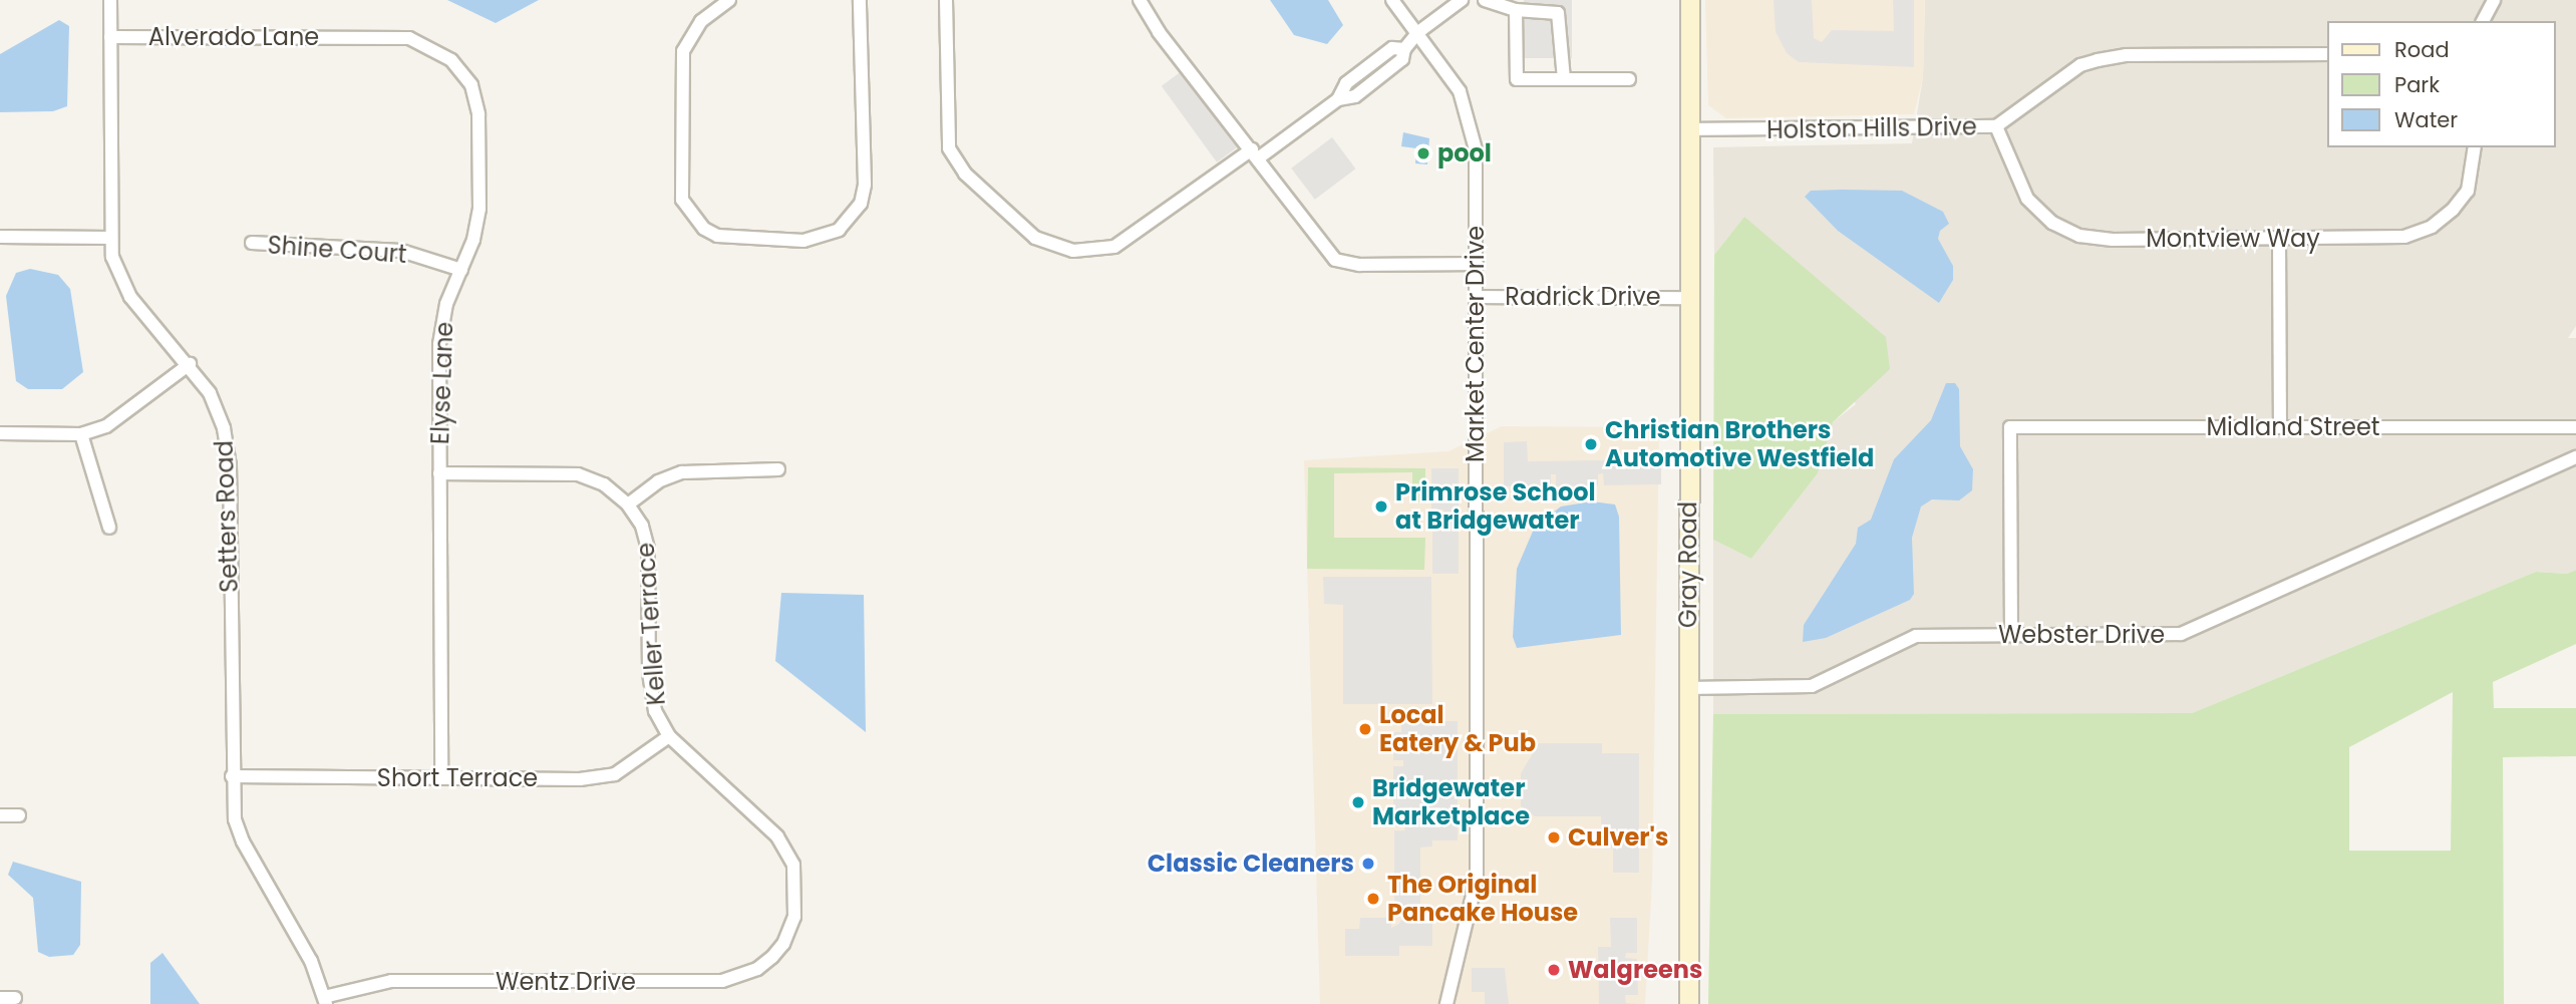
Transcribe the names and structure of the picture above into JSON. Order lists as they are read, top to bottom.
{
  "streets": {
    "street": [
      "Alverado Lane",
      "Holston Hills Drive",
      "Montview Way",
      "Shine Court",
      "Radrick Drive",
      "Market Center Drive",
      "Elyse Lane",
      "Midland Street",
      "Setters Road",
      "Gray Road",
      "Keller Terrace",
      "Webster Drive",
      "Short Terrace",
      "Wentz Drive"
    ]
  },
  "crossings": [
    ["Alverado Lane", "Elyse Lane"],
    ["Alverado Lane", "Setters Road"],
    ["Holston Hills Drive", "Montview Way"],
    ["Holston Hills Drive", "Gray Road"],
    ["Shine Court", "Elyse Lane"],
    ["Radrick Drive", "Market Center Drive"],
    ["Radrick Drive", "Gray Road"],
    ["Elyse Lane", "Keller Terrace"],
    ["Elyse Lane", "Short Terrace"],
    ["Midland Street", "Webster Drive"],
    ["Setters Road", "Short Terrace"],
    ["Setters Road", "Wentz Drive"],
    ["Gray Road", "Webster Drive"],
    ["Keller Terrace", "Short Terrace"],
    ["Keller Terrace", "Wentz Drive"]
  ],
  "places": [
    "pool",
    "Christian Brothers Automotive Westfield",
    "Primrose School at Bridgewater",
    "Local Eatery & Pub",
    "Bridgewater Marketplace",
    "Culver's",
    "Classic Cleaners",
    "The Original Pancake House",
    "Walgreens"
  ],
  "legend": ["Road", "Park", "Water"]
}
